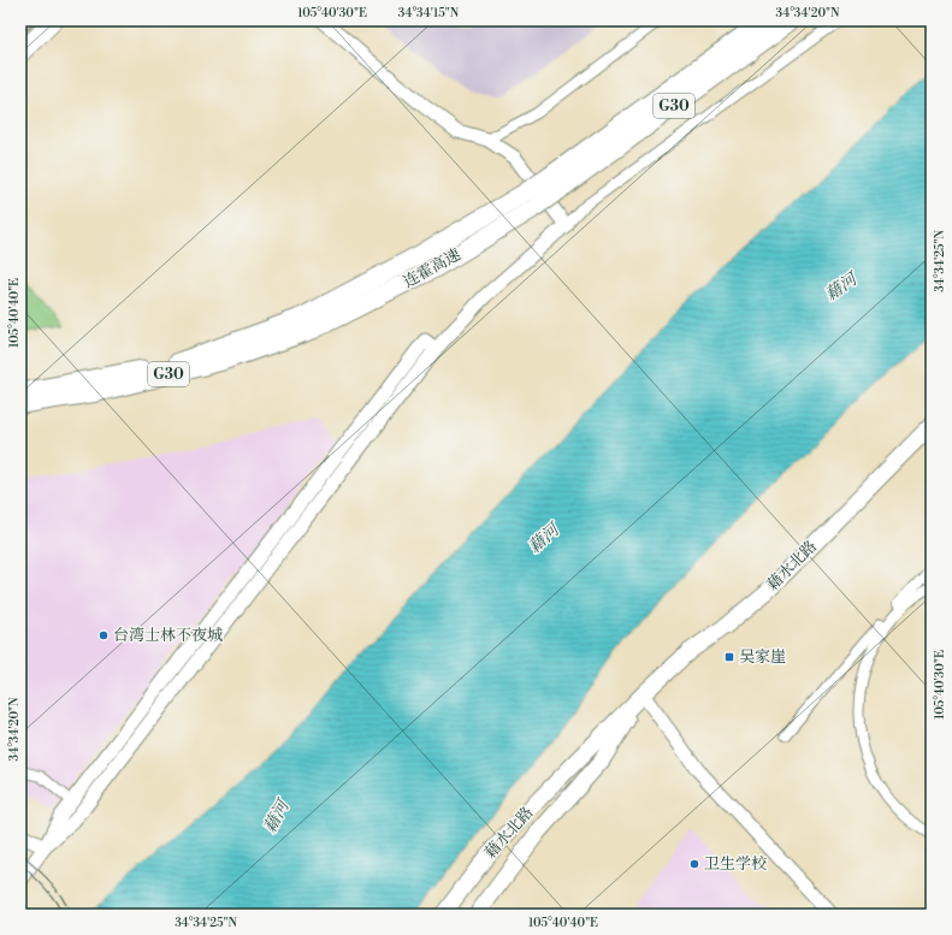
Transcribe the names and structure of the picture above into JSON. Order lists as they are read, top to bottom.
{
  "streets": {
    "highway": ["G30", "连霍高速"],
    "main road": ["藉水北路"]
  },
  "water": ["藉河"],
  "places": {
    "other": ["台湾士林不夜城", "卫生学校"],
    "transit": ["吴家崖"]
  },
  "coordinates": [
    "105°40'30\"E",
    "34°34'15\"N",
    "34°34'20\"N",
    "34°34'25\"N",
    "105°40'40\"E"
  ]
}
